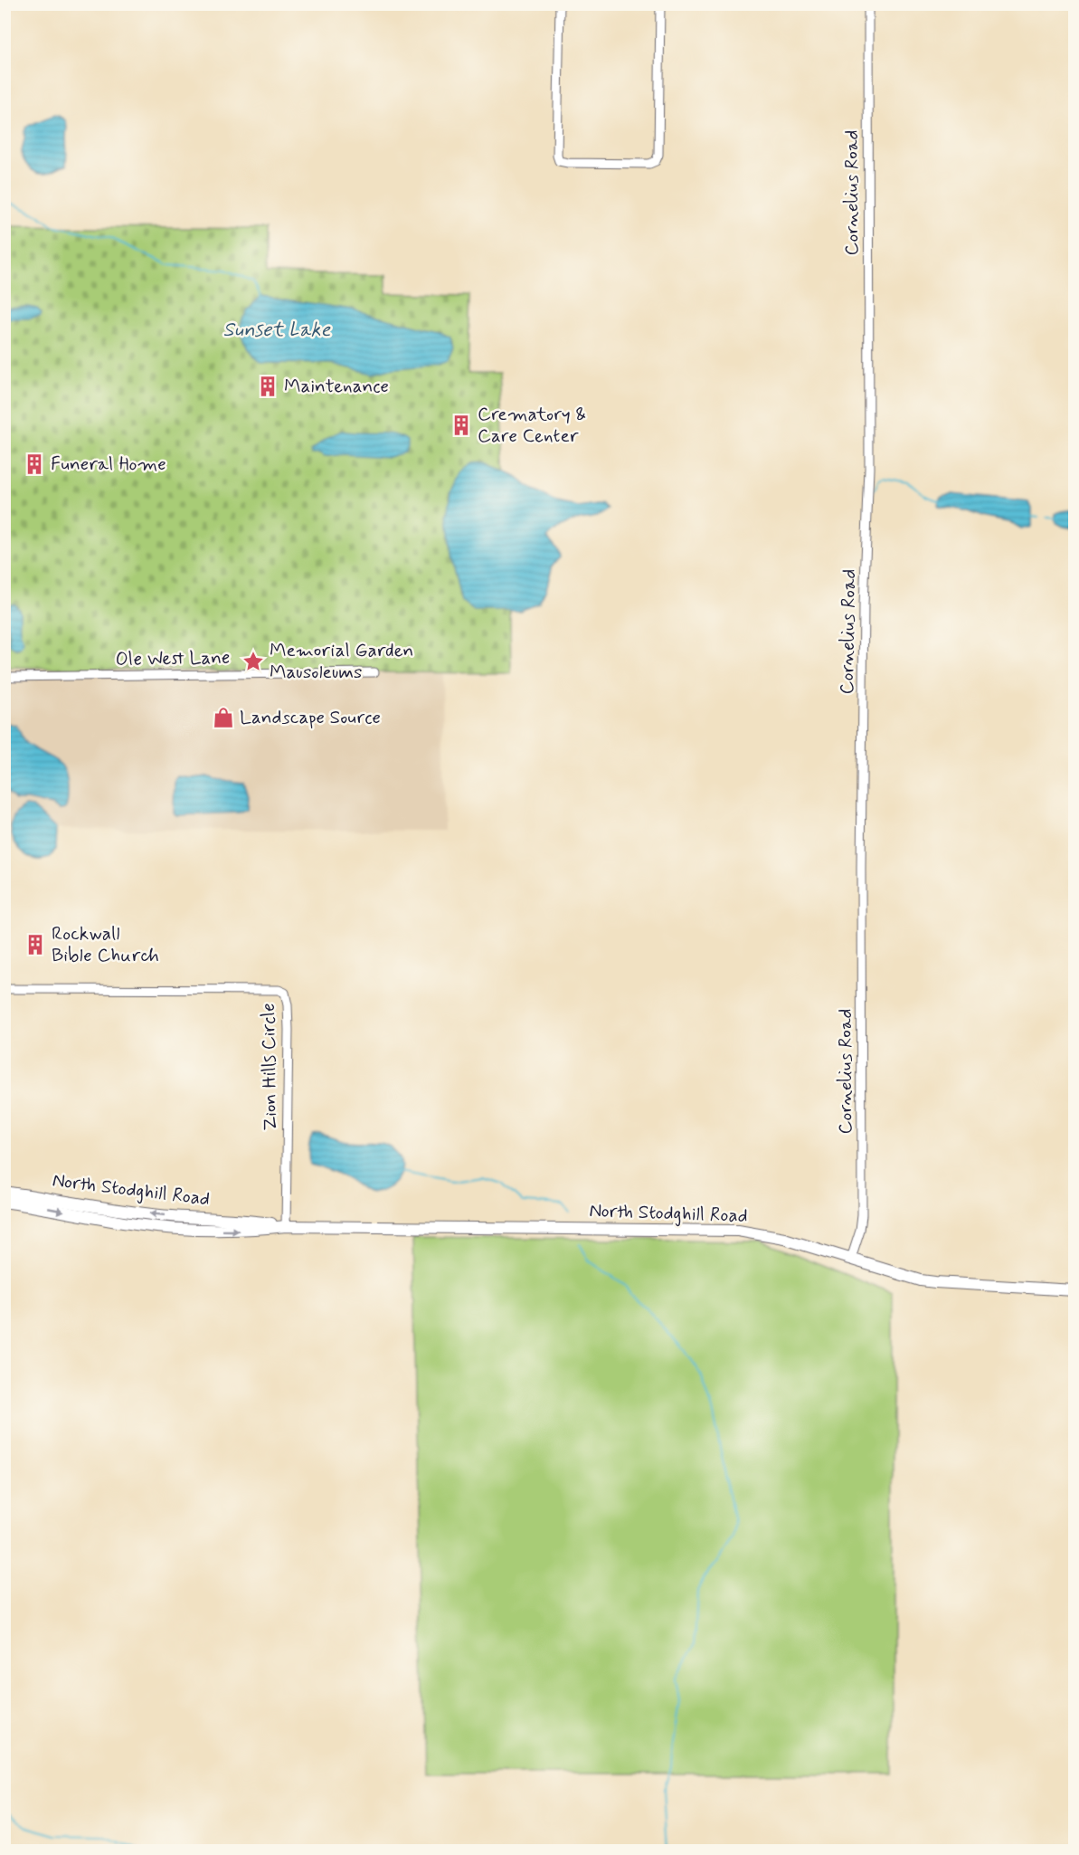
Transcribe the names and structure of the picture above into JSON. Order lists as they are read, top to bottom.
{
  "streets": {
    "street": [
      "Cornelius Road",
      "Ole West Lane",
      "Zion Hills Circle",
      "North Stodghill Road"
    ]
  },
  "crossings": [
    ["Cornelius Road", "North Stodghill Road"],
    ["Zion Hills Circle", "North Stodghill Road"]
  ],
  "water": ["Sunset Lake"],
  "places": {
    "building": [
      "Maintenance",
      "Crematory & Care Center",
      "Funeral Home",
      "Rockwall Bible Church"
    ],
    "place": ["Memorial Garden Mausoleums"],
    "shop": ["Landscape Source"]
  }
}
